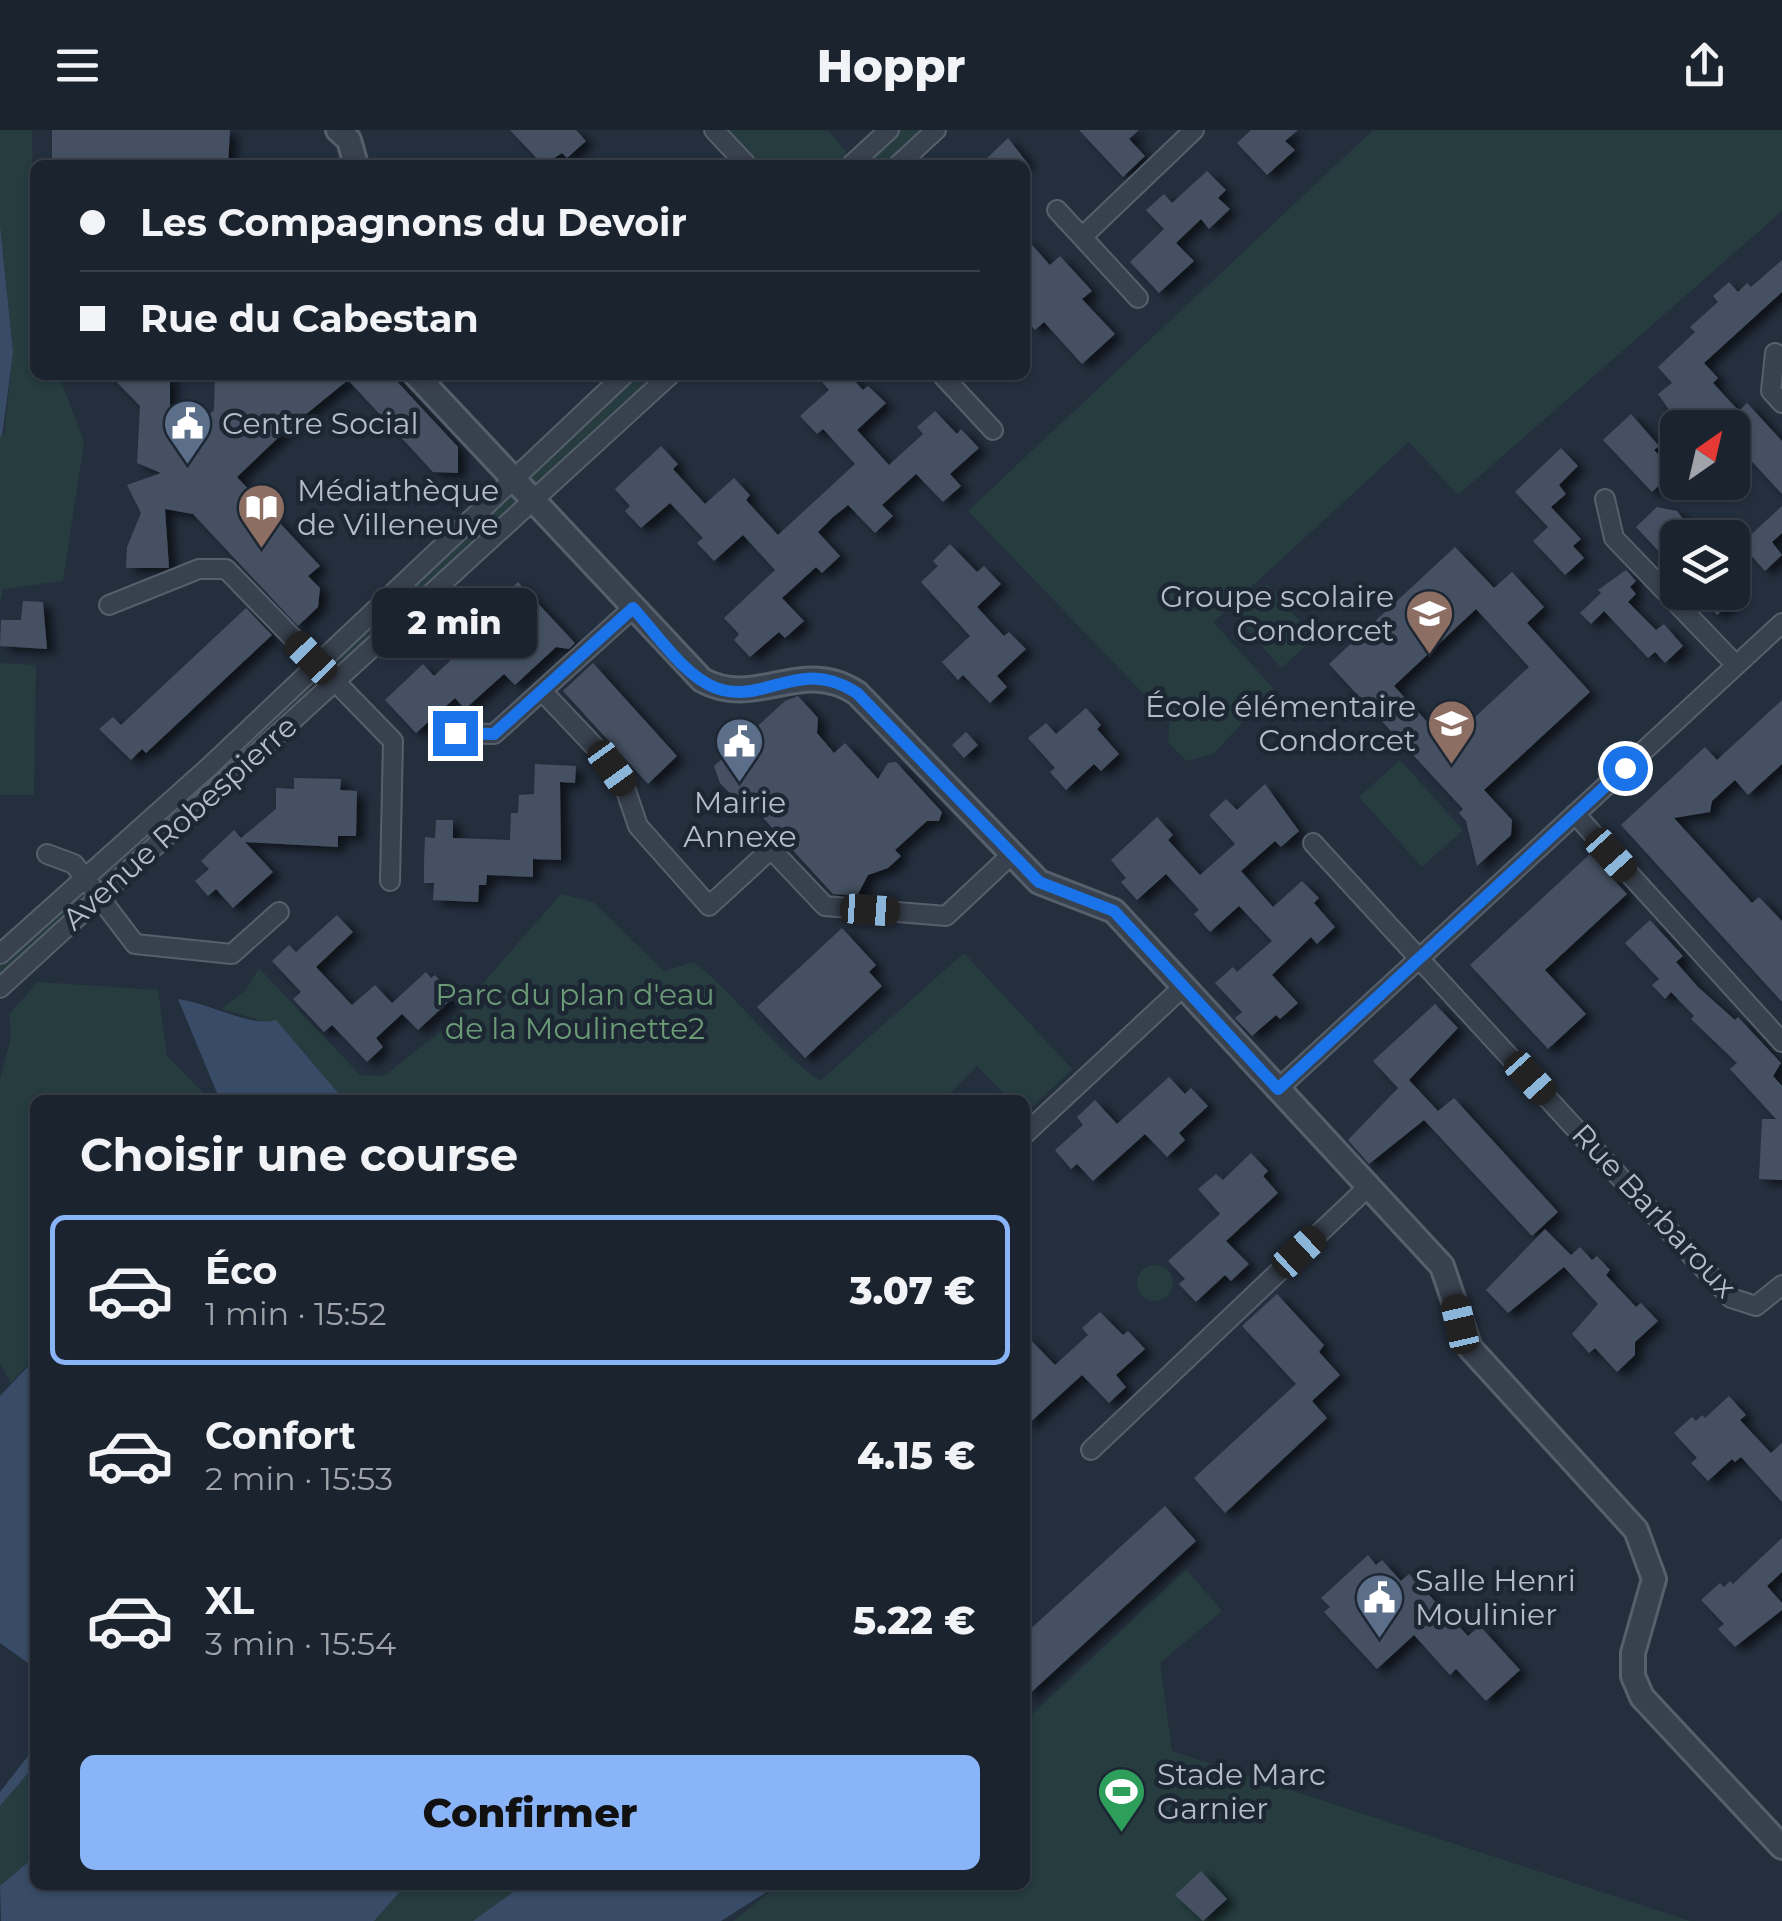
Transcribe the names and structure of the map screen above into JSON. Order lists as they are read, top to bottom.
{
  "streets": {
    "street": ["Avenue Robespierre", "Rue Barbaroux"]
  },
  "parks": ["Parc du plan d'eau de la Moulinette2"],
  "places": {
    "public building": ["Centre Social", "Mairie Annexe", "Salle Henri Moulinier"],
    "library": ["Médiathèque de Villeneuve"],
    "school or university": ["Groupe scolaire Condorcet", "École élémentaire Condorcet"],
    "sports": ["Stade Marc Garnier"]
  },
  "north": "top right",
  "page": {
    "header": "Hoppr",
    "banner": ["Les Compagnons du Devoir", "Rue du Cabestan"],
    "bubble": "2 min",
    "heading": "Choisir une course",
    "list": [
      {
        "name": "Éco",
        "note": "1 min · 15:52",
        "value": "3.07 €"
      },
      {
        "name": "Confort",
        "note": "2 min · 15:53",
        "value": "4.15 €"
      },
      {
        "name": "XL",
        "note": "3 min · 15:54",
        "value": "5.22 €"
      }
    ],
    "buttons": "Confirmer"
  }
}
